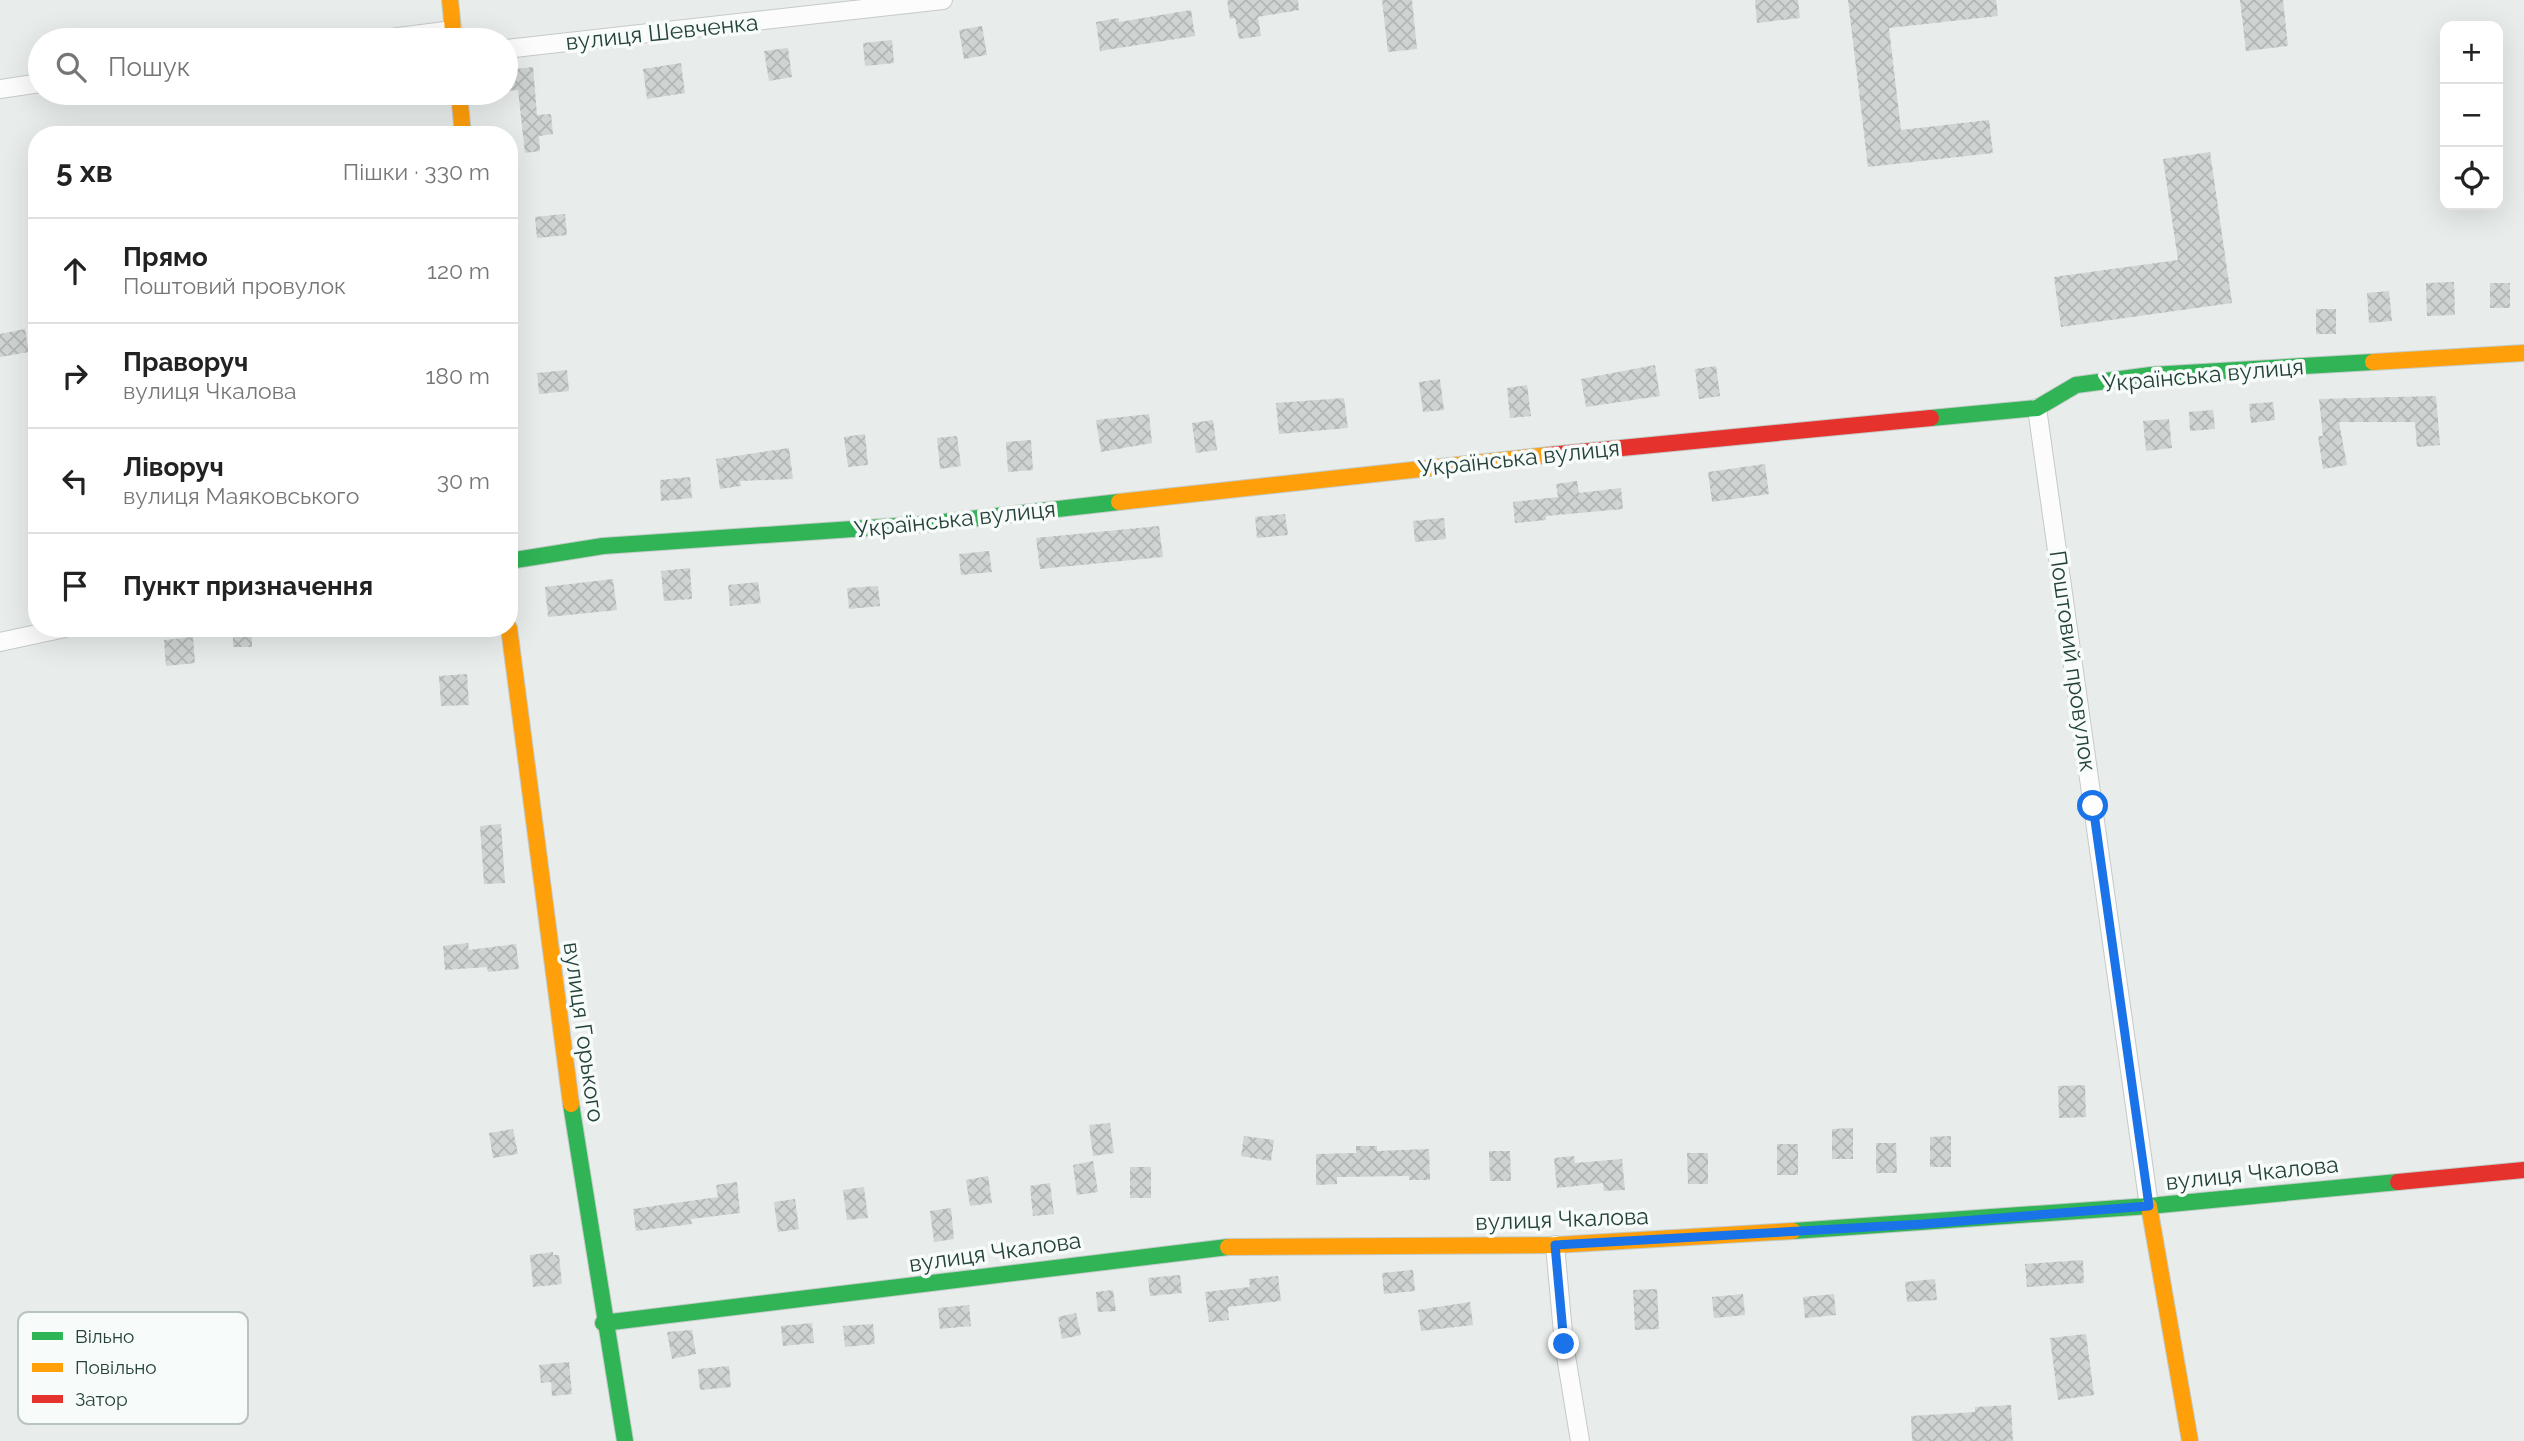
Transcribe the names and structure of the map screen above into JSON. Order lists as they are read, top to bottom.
{
  "streets": {
    "street": [
      "вулиця Шевченка",
      "Українська вулиця",
      "Поштовий провулок",
      "вулиця Горького",
      "вулиця Чкалова"
    ]
  },
  "crossings": [
    ["Українська вулиця", "Поштовий провулок"],
    ["Поштовий провулок", "вулиця Чкалова"],
    ["вулиця Горького", "вулиця Чкалова"]
  ],
  "legend": ["Вільно", "Повільно", "Затор"],
  "page": {
    "map_buttons": ["+", "−"],
    "search": "Пошук",
    "heading": ["5 хв", "Пішки · 330 m"],
    "list": [
      ["Прямо", "Поштовий провулок", "120 m"],
      ["Праворуч", "вулиця Чкалова", "180 m"],
      ["Ліворуч", "вулиця Маяковського", "30 m"],
      "Пункт призначення"
    ]
  }
}
